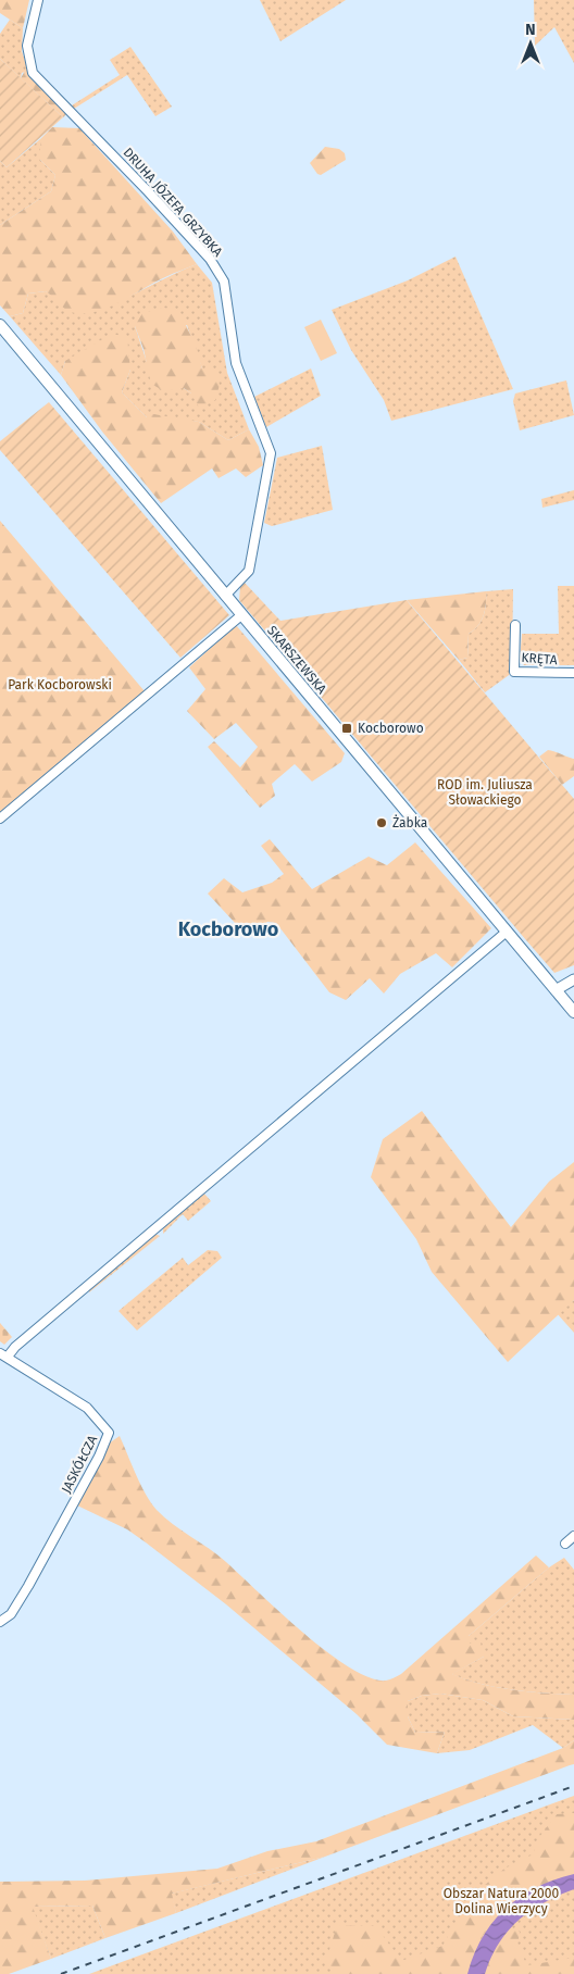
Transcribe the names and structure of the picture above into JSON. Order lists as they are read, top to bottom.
{
  "streets": {
    "main road": ["SKARSZEWSKA"],
    "street": ["DRUHA JÓZEFA GRZYBKA", "KRĘTA", "JASKÓŁCZA"]
  },
  "crossings": [
    ["DRUHA JÓZEFA GRZYBKA", "SKARSZEWSKA"]
  ],
  "districts": ["Kocborowo"],
  "parks": ["Park Kocborowski", "ROD im. Juliusza Słowackiego", "Obszar Natura 2000 Dolina Wierzycy"],
  "places": {
    "transit": ["Kocborowo"],
    "other": ["Żabka"]
  },
  "north": "top"
}
